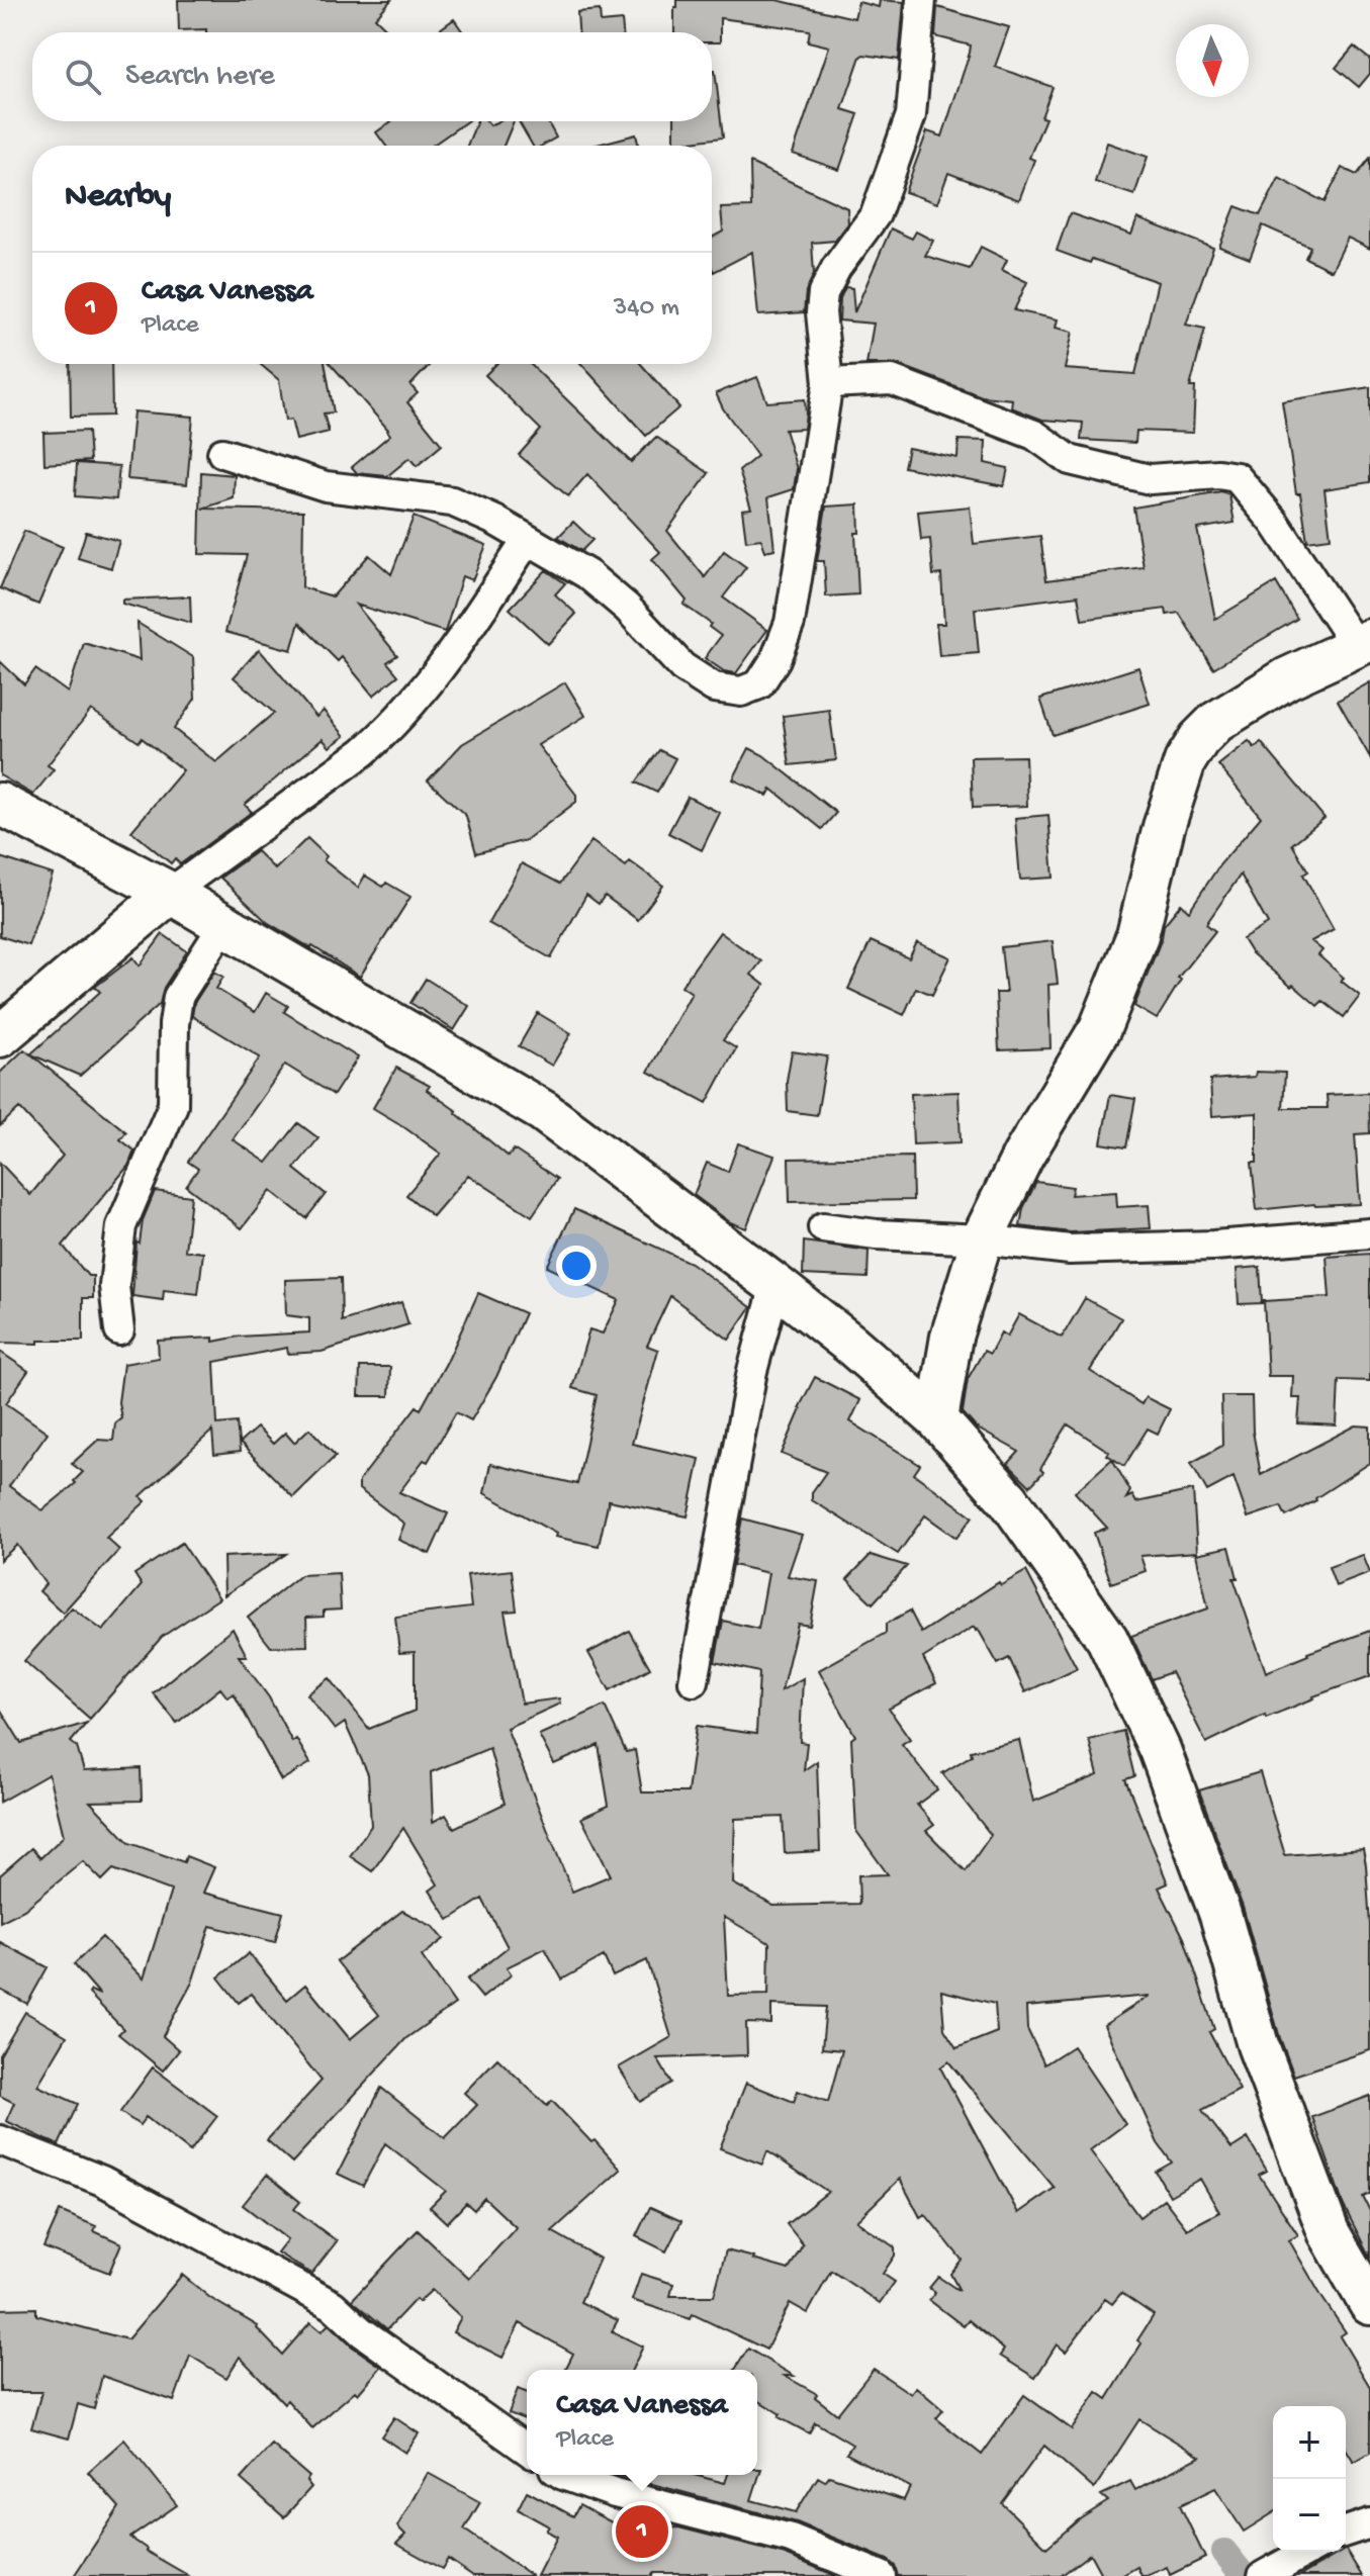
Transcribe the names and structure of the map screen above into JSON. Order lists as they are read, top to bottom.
{
  "north": "bottom",
  "page": {
    "search": "Search here",
    "heading": "Nearby",
    "list": [
      {
        "mark": "1",
        "name": "Casa Vanessa",
        "note": "Place",
        "value": "340 m"
      }
    ],
    "popup": ["Casa Vanessa", "Place"],
    "map_buttons": ["+", "−"],
    "pins": "1"
  }
}
